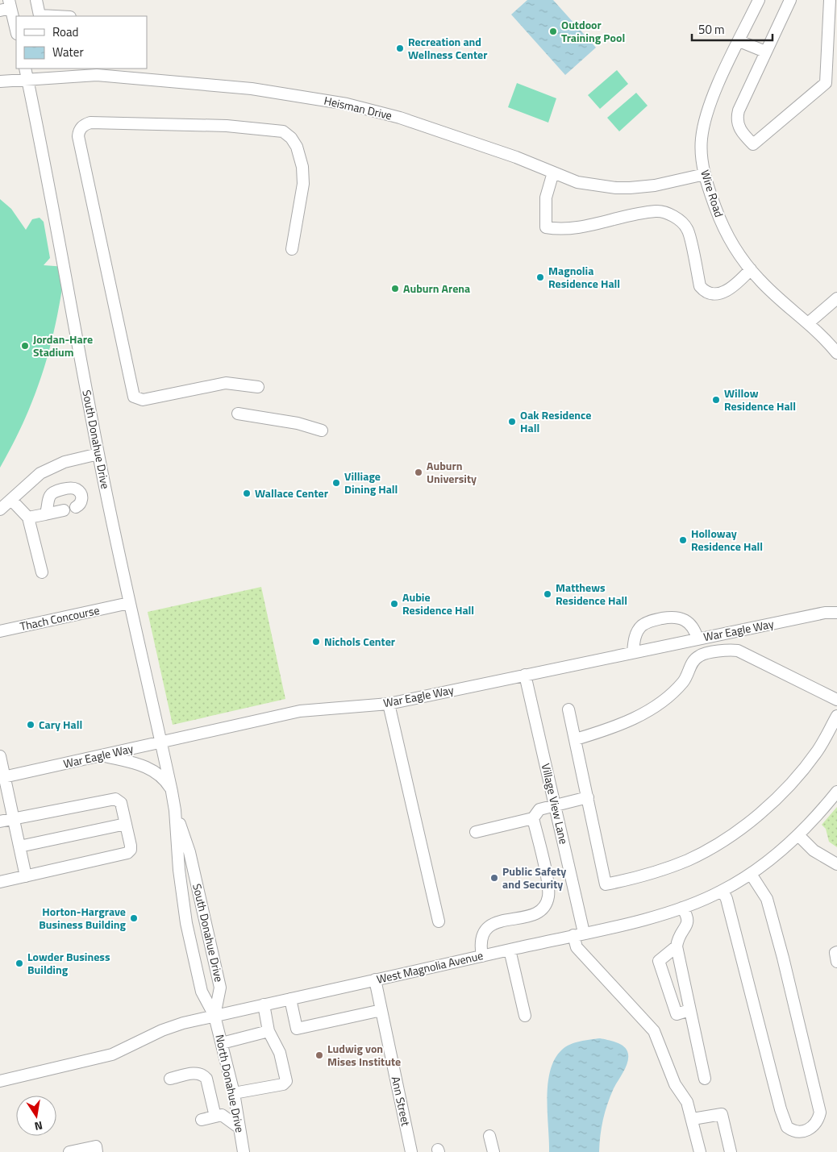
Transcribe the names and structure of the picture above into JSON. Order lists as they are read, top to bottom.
{
  "streets": {
    "street": [
      "Heisman Drive",
      "Wire Road",
      "South Donahue Drive",
      "Thach Concourse",
      "War Eagle Way",
      "Village View Lane",
      "West Magnolia Avenue",
      "North Donahue Drive",
      "Ann Street"
    ]
  },
  "crossings": [
    ["Heisman Drive", "Wire Road"],
    ["Heisman Drive", "South Donahue Drive"],
    ["South Donahue Drive", "Thach Concourse"],
    ["South Donahue Drive", "War Eagle Way"],
    ["South Donahue Drive", "West Magnolia Avenue"],
    ["South Donahue Drive", "North Donahue Drive"],
    ["War Eagle Way", "Village View Lane"],
    ["Village View Lane", "West Magnolia Avenue"],
    ["West Magnolia Avenue", "North Donahue Drive"],
    ["West Magnolia Avenue", "Ann Street"]
  ],
  "places": [
    "Outdoor Training Pool",
    "Recreation and Wellness Center",
    "Magnolia Residence Hall",
    "Auburn Arena",
    "Jordan-Hare Stadium",
    "Willow Residence Hall",
    "Oak Residence Hall",
    "Auburn University",
    "Villiage Dining Hall",
    "Wallace Center",
    "Holloway Residence Hall",
    "Matthews Residence Hall",
    "Aubie Residence Hall",
    "Nichols Center",
    "Cary Hall",
    "Public Safety and Security",
    "Horton-Hargrave Business Building",
    "Lowder Business Building",
    "Ludwig von Mises Institute"
  ],
  "legend": ["Road", "Water"],
  "scale_bar": "50 m",
  "north": "bottom"
}
